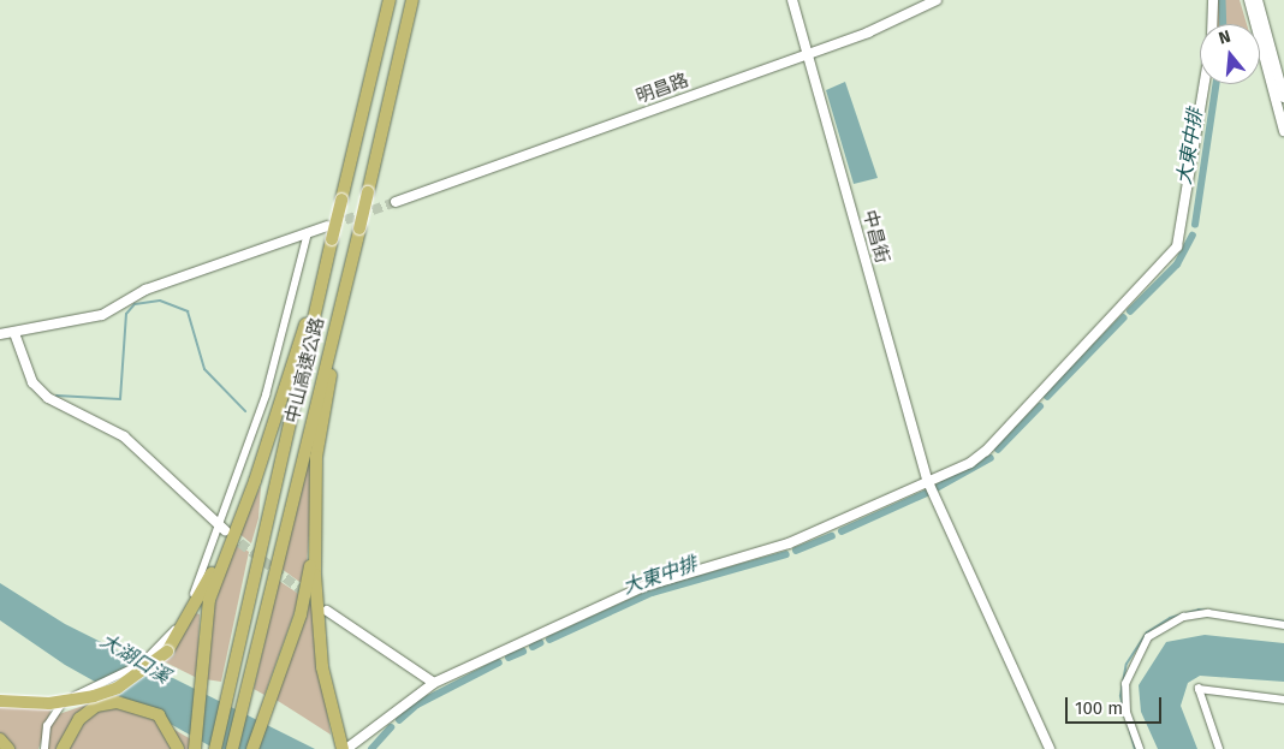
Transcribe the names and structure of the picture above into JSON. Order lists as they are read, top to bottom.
{
  "streets": {
    "highway": ["中山高速公路"],
    "street": ["明昌路", "中昌街"]
  },
  "crossings": [
    ["明昌路", "中昌街"]
  ],
  "water": ["大東中排", "大湖口溪"],
  "scale_bar": "100 m",
  "north": "top"
}
